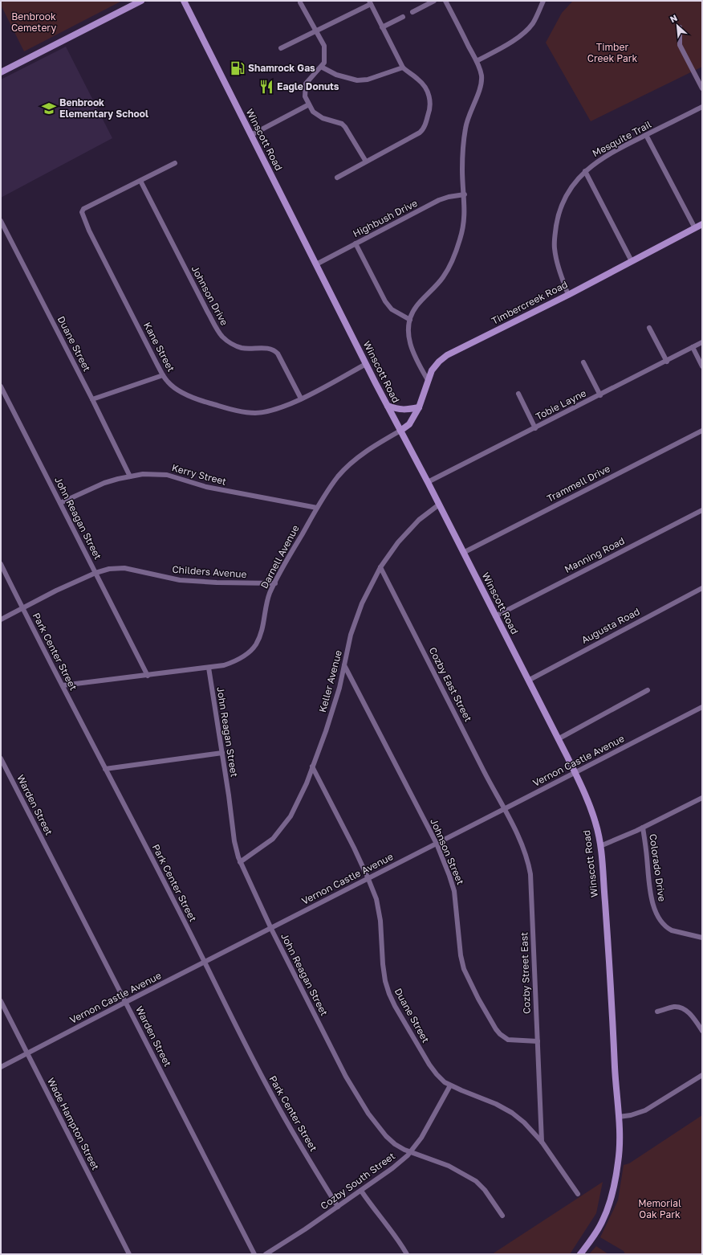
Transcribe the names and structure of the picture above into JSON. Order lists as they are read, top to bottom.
{
  "streets": {
    "main road": ["Winscott Road", "Timbercreek Road"],
    "street": [
      "Mesquite Trail",
      "Highbush Drive",
      "Johnson Drive",
      "Duane Street",
      "Kane Street",
      "Tobie Layne",
      "Kerry Street",
      "Trammell Drive",
      "John Reagan Street",
      "Manning Road",
      "Darnell Avenue",
      "Childers Avenue",
      "Augusta Road",
      "Park Center Street",
      "Keller Avenue",
      "Cozby East Street",
      "Vernon Castle Avenue",
      "Warden Street",
      "Johnson Street",
      "Colorado Drive",
      "Cozby Street East",
      "Wade Hampton Street",
      "Cozby South Street"
    ]
  },
  "crossings": [
    ["Mesquite Trail", "Timbercreek Road"],
    ["Winscott Road", "Highbush Drive"],
    ["Winscott Road", "Timbercreek Road"],
    ["Winscott Road", "Kane Street"],
    ["Winscott Road", "Tobie Layne"],
    ["Winscott Road", "Trammell Drive"],
    ["Winscott Road", "Manning Road"],
    ["Winscott Road", "Darnell Avenue"],
    ["Winscott Road", "Augusta Road"],
    ["Winscott Road", "Keller Avenue"],
    ["Winscott Road", "Vernon Castle Avenue"],
    ["Johnson Drive", "Kane Street"],
    ["Timbercreek Road", "Darnell Avenue"],
    ["Duane Street", "Kerry Street"],
    ["Duane Street", "Keller Avenue"],
    ["Duane Street", "Vernon Castle Avenue"],
    ["Duane Street", "Cozby Street East"],
    ["Duane Street", "Cozby South Street"],
    ["Kerry Street", "John Reagan Street"],
    ["Kerry Street", "Darnell Avenue"],
    ["John Reagan Street", "Darnell Avenue"],
    ["John Reagan Street", "Childers Avenue"],
    ["John Reagan Street", "Keller Avenue"],
    ["John Reagan Street", "Vernon Castle Avenue"],
    ["John Reagan Street", "Cozby South Street"],
    ["Darnell Avenue", "Childers Avenue"],
    ["Darnell Avenue", "Park Center Street"],
    ["Childers Avenue", "Park Center Street"],
    ["Park Center Street", "Vernon Castle Avenue"],
    ["Park Center Street", "Cozby South Street"],
    ["Keller Avenue", "Cozby East Street"],
    ["Keller Avenue", "Johnson Street"],
    ["Cozby East Street", "Vernon Castle Avenue"],
    ["Cozby East Street", "Cozby Street East"],
    ["Vernon Castle Avenue", "Warden Street"],
    ["Vernon Castle Avenue", "Johnson Street"],
    ["Vernon Castle Avenue", "Cozby Street East"],
    ["Vernon Castle Avenue", "Wade Hampton Street"],
    ["Johnson Street", "Cozby Street East"]
  ],
  "parks": ["Benbrook Cemetery", "Timber Creek Park", "Memorial Oak Park"],
  "places": {
    "fuel station": ["Shamrock Gas"],
    "restaurant": ["Eagle Donuts"],
    "school or university": ["Benbrook Elementary School"]
  },
  "north": "top left"
}
